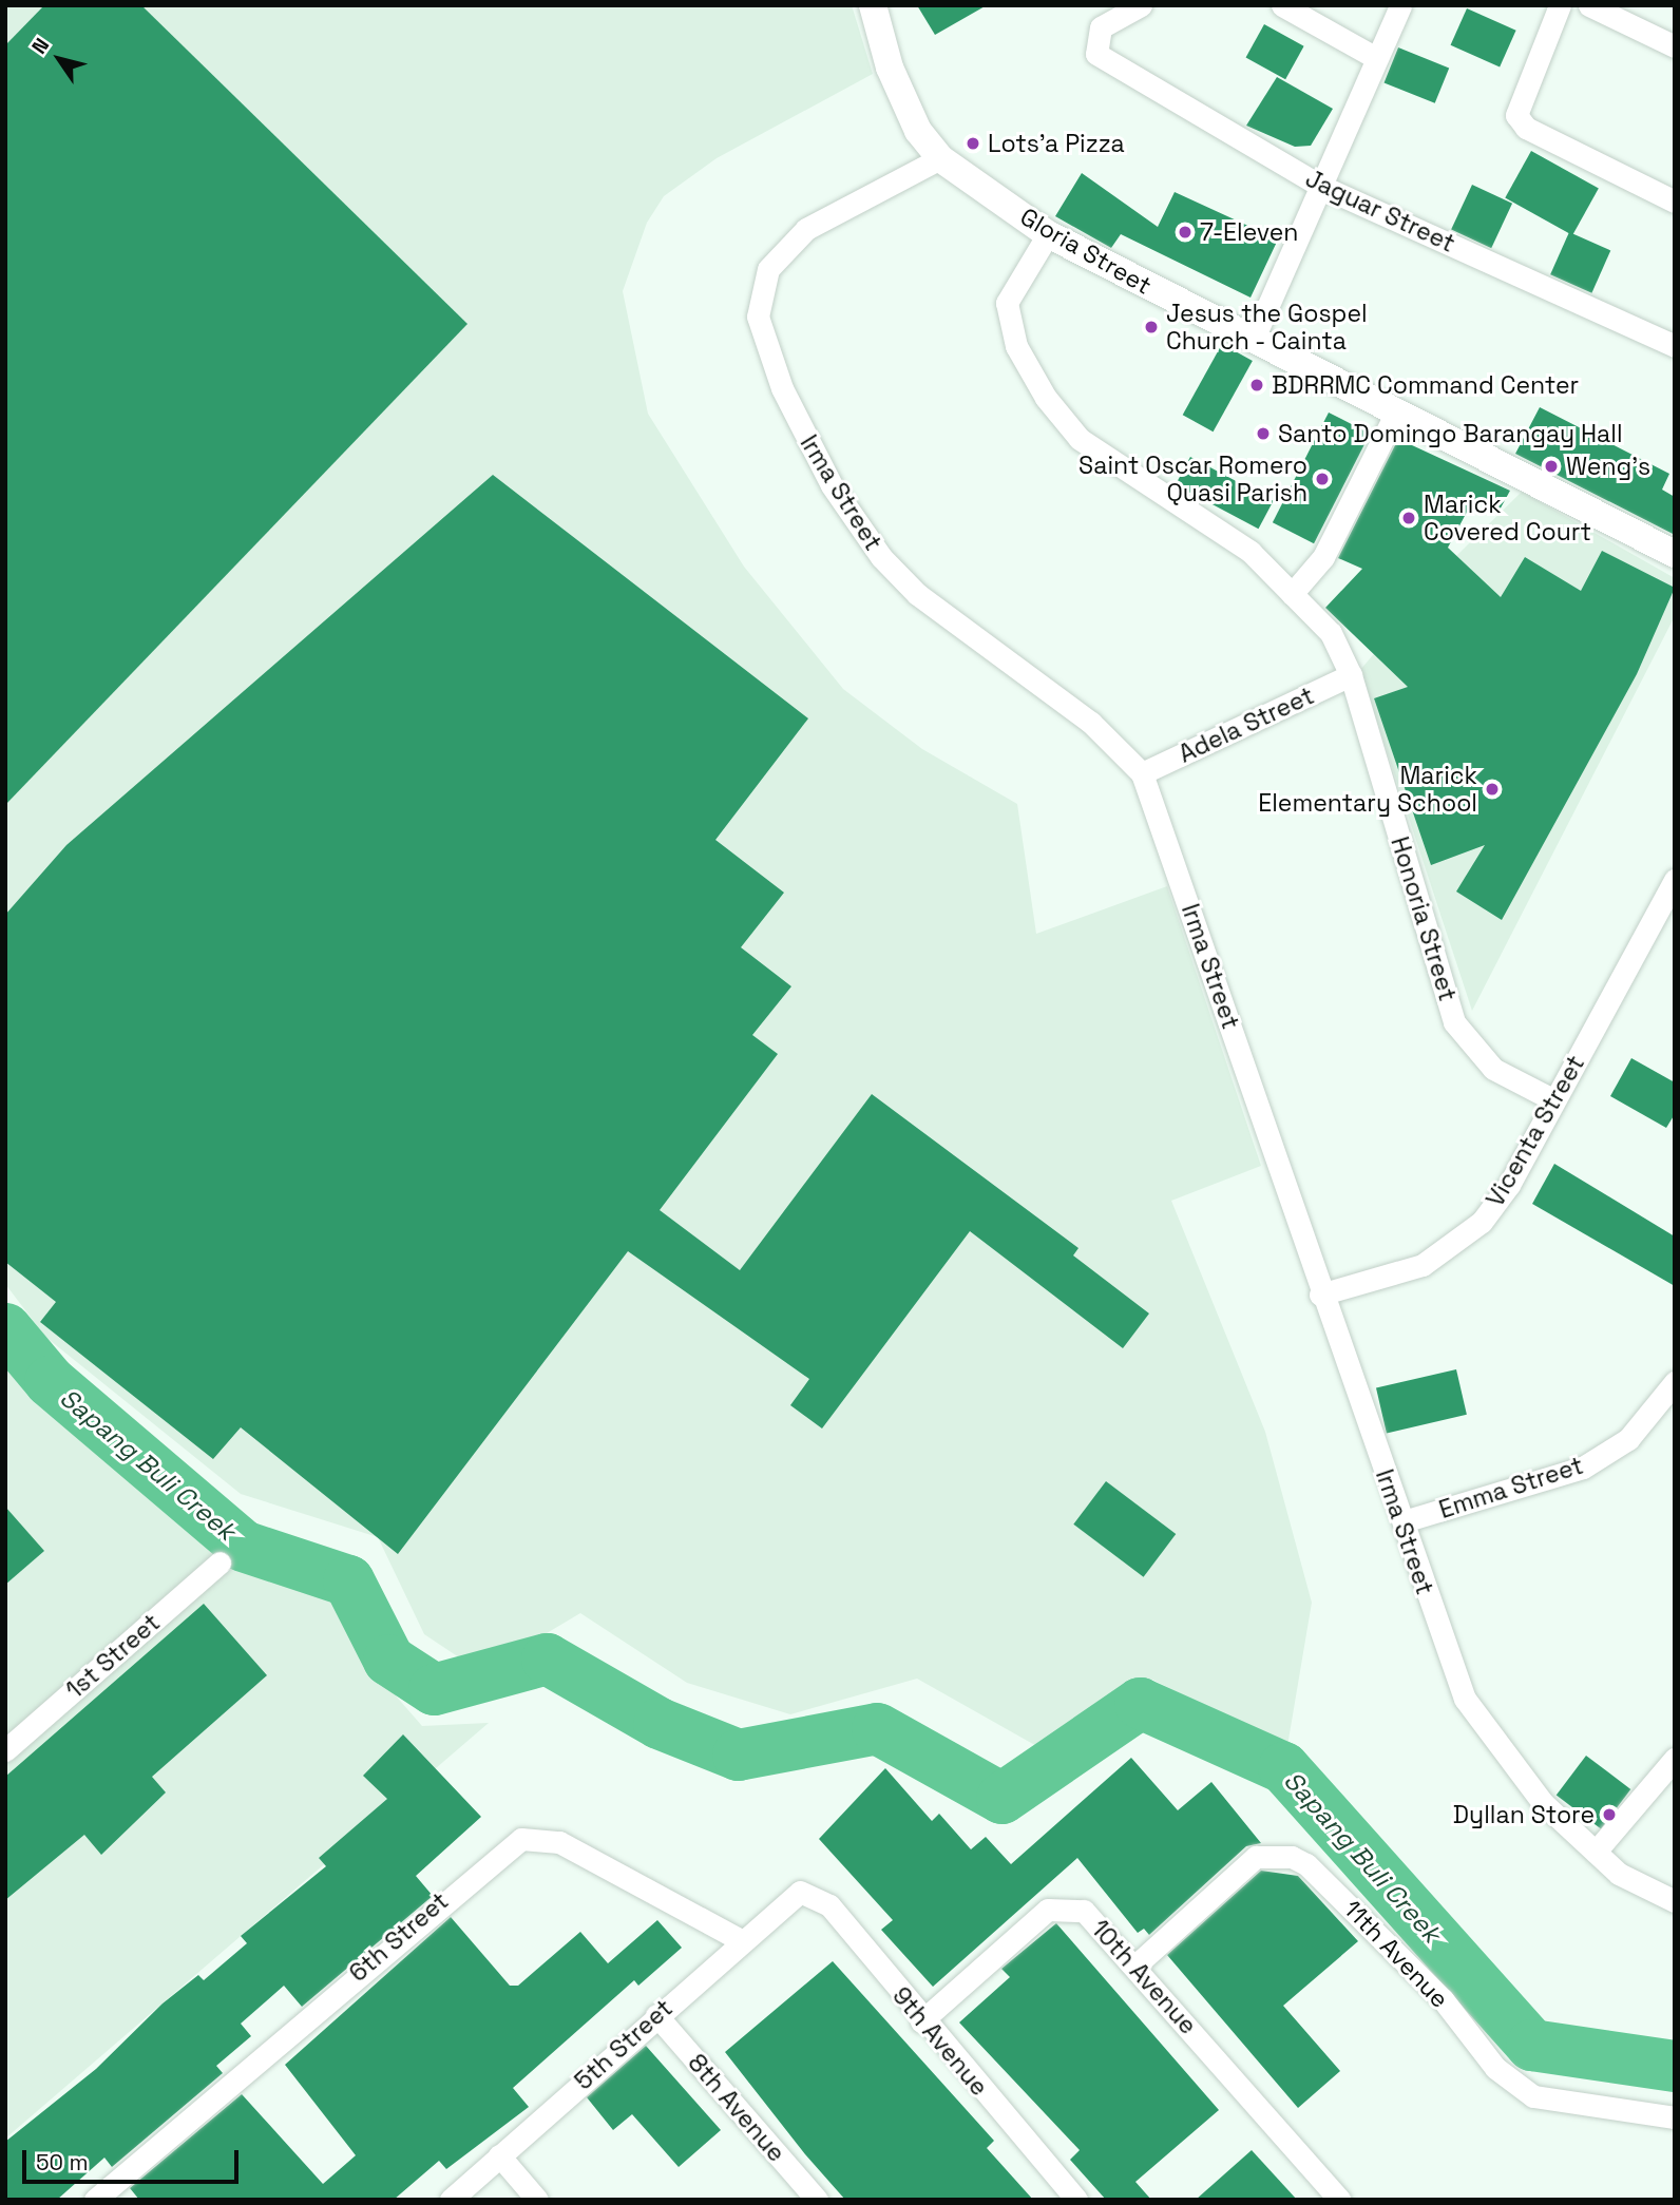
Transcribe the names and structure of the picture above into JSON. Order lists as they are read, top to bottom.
{
  "streets": {
    "street": [
      "Jaguar Street",
      "Gloria Street",
      "Irma Street",
      "Adela Street",
      "Honoria Street",
      "Vicenta Street",
      "Emma Street",
      "1st Street",
      "6th Street",
      "11th Avenue",
      "10th Avenue",
      "9th Avenue",
      "5th Street",
      "8th Avenue"
    ]
  },
  "crossings": [
    ["Gloria Street", "Irma Street"],
    ["Gloria Street", "Honoria Street"],
    ["Irma Street", "Adela Street"],
    ["Irma Street", "Vicenta Street"],
    ["Irma Street", "Emma Street"],
    ["Adela Street", "Honoria Street"],
    ["Honoria Street", "Vicenta Street"],
    ["6th Street", "5th Street"],
    ["11th Avenue", "10th Avenue"],
    ["10th Avenue", "9th Avenue"],
    ["9th Avenue", "5th Street"],
    ["5th Street", "8th Avenue"]
  ],
  "water": ["Sapang Buli Creek"],
  "places": [
    "Lots'a Pizza",
    "7-Eleven",
    "Jesus the Gospel Church - Cainta",
    "BDRRMC Command Center",
    "Santo Domingo Barangay Hall",
    "Weng's",
    "Saint Oscar Romero Quasi Parish",
    "Marick Covered Court",
    "Marick Elementary School",
    "Dyllan Store"
  ],
  "scale_bar": "50 m",
  "north": "top left"
}
